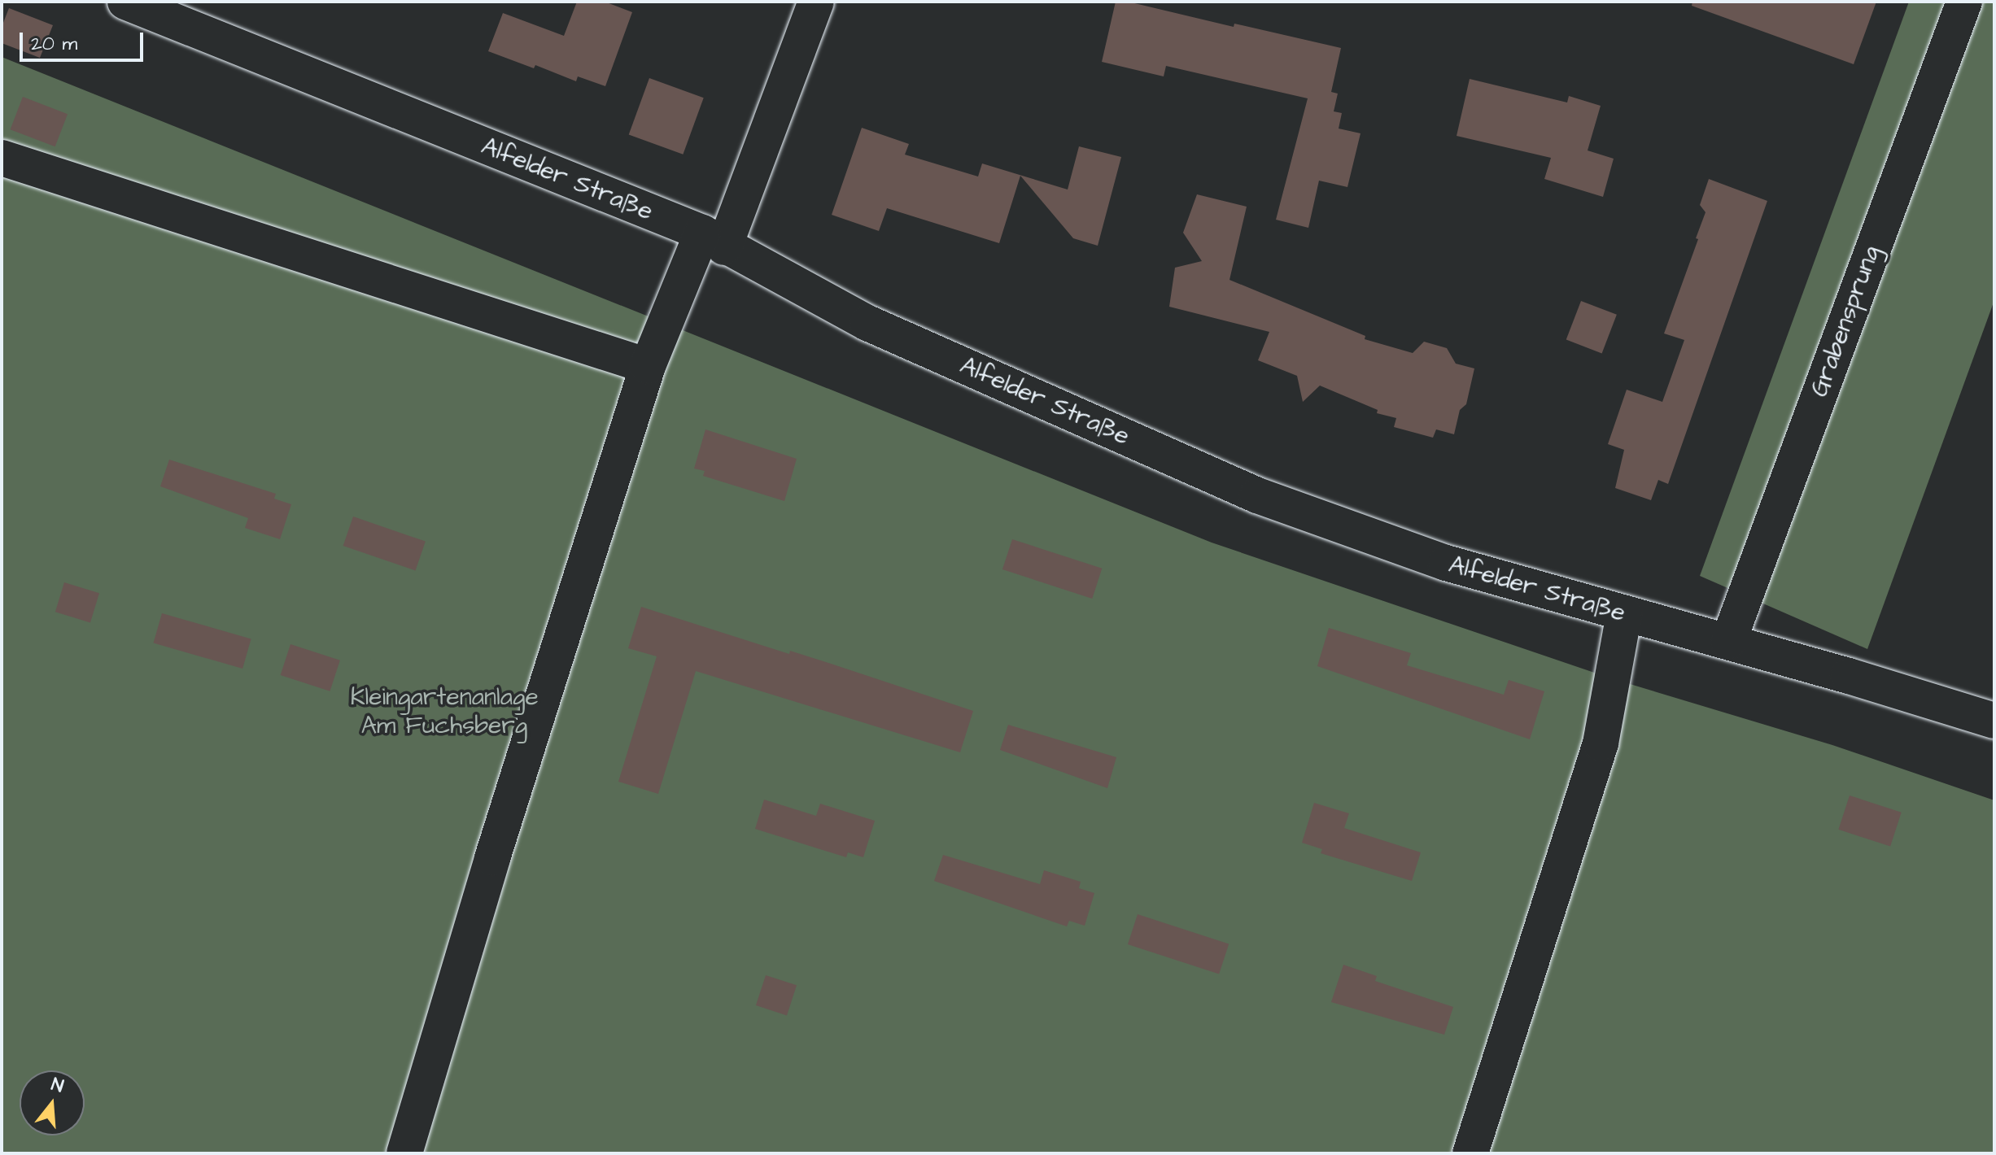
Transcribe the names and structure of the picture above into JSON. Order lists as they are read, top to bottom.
{
  "streets": {
    "street": ["Alfelder Straße", "Grabensprung"]
  },
  "crossings": [
    ["Alfelder Straße", "Grabensprung"]
  ],
  "parks": ["Kleingartenanlage Am Fuchsberg"],
  "scale_bar": "20 m",
  "north": "top"
}
